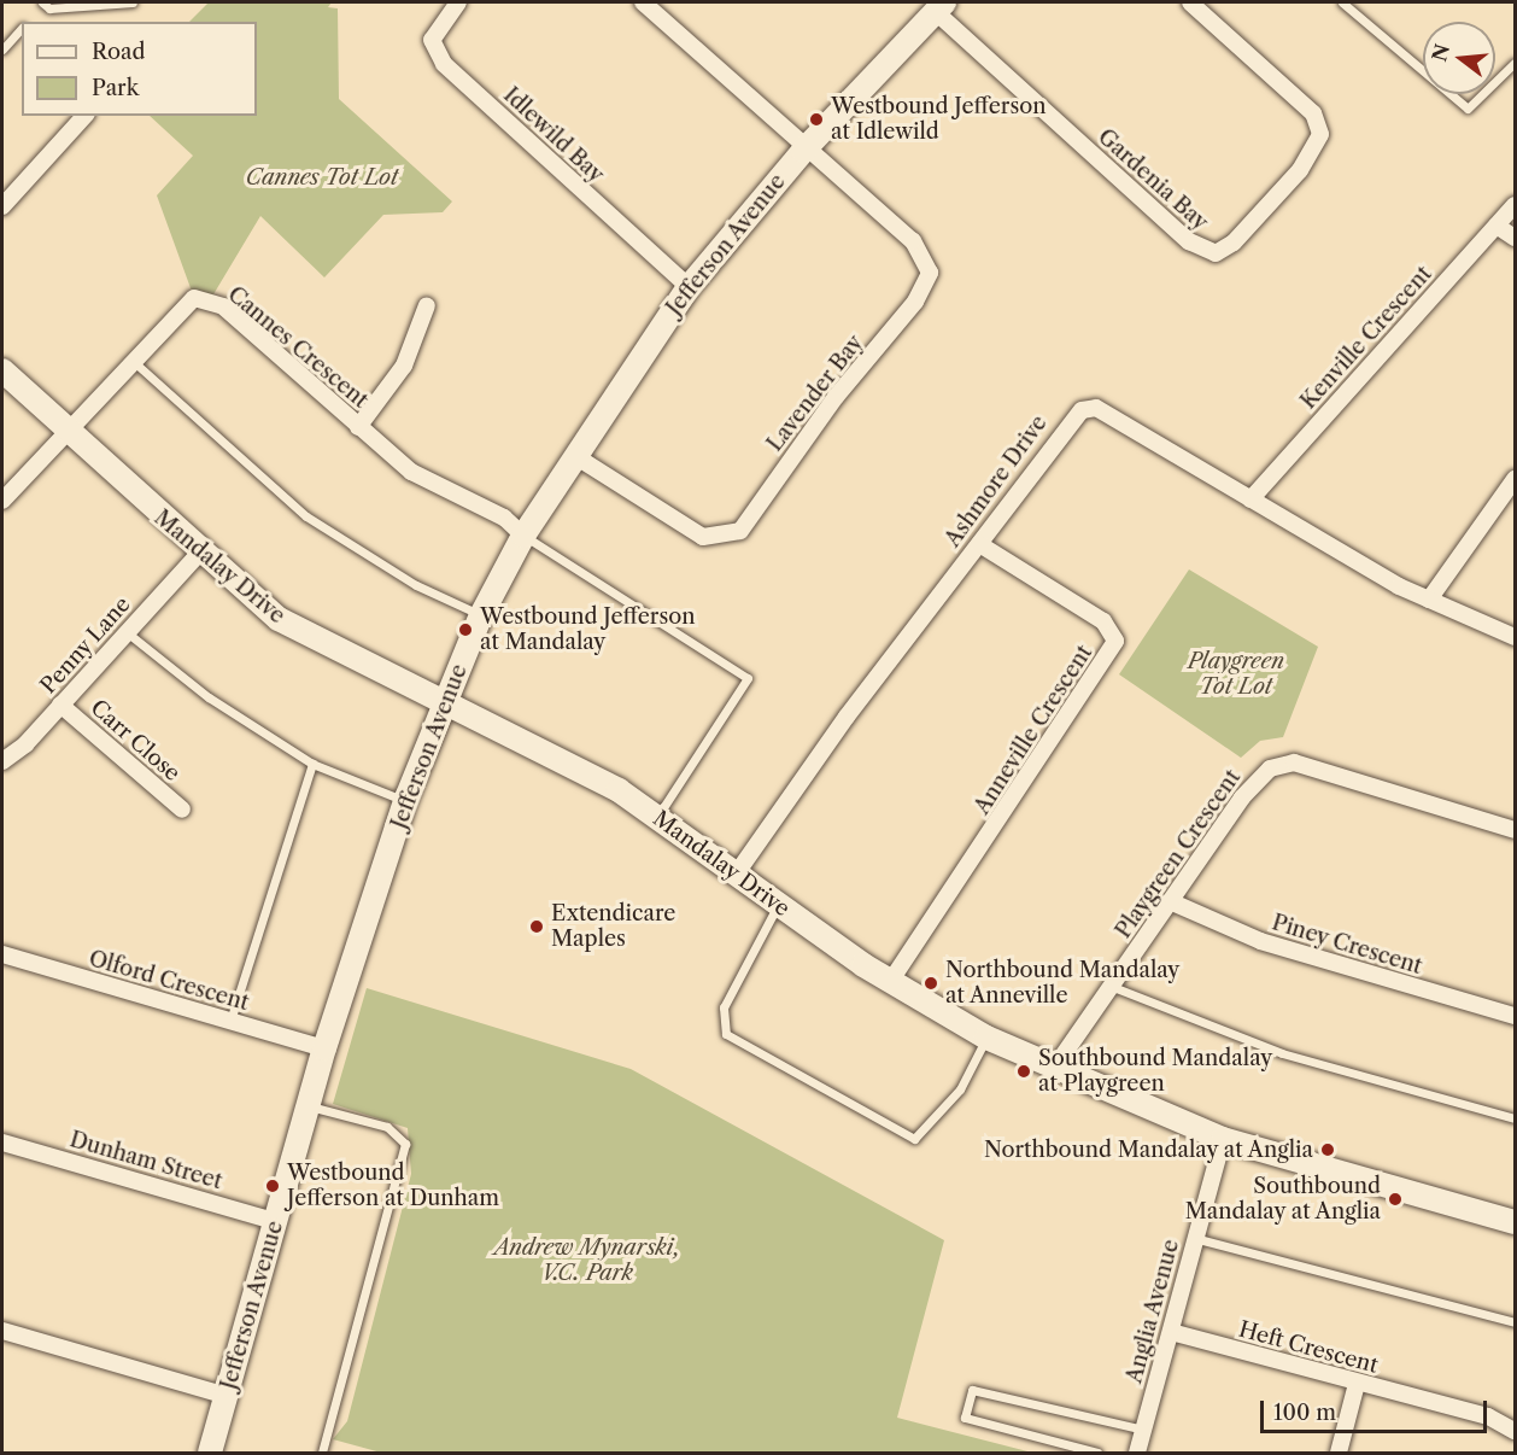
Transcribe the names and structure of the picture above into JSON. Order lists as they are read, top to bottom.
{
  "streets": {
    "street": [
      "Idlewild Bay",
      "Gardenia Bay",
      "Jefferson Avenue",
      "Kenville Crescent",
      "Cannes Crescent",
      "Lavender Bay",
      "Ashmore Drive",
      "Mandalay Drive",
      "Penny Lane",
      "Anneville Crescent",
      "Carr Close",
      "Playgreen Crescent",
      "Piney Crescent",
      "Olford Crescent",
      "Dunham Street",
      "Anglia Avenue",
      "Heft Crescent"
    ]
  },
  "crossings": [
    ["Idlewild Bay", "Jefferson Avenue"],
    ["Gardenia Bay", "Jefferson Avenue"],
    ["Jefferson Avenue", "Cannes Crescent"],
    ["Jefferson Avenue", "Lavender Bay"],
    ["Jefferson Avenue", "Mandalay Drive"],
    ["Jefferson Avenue", "Olford Crescent"],
    ["Jefferson Avenue", "Dunham Street"],
    ["Kenville Crescent", "Ashmore Drive"],
    ["Cannes Crescent", "Mandalay Drive"],
    ["Ashmore Drive", "Mandalay Drive"],
    ["Ashmore Drive", "Anneville Crescent"],
    ["Mandalay Drive", "Penny Lane"],
    ["Mandalay Drive", "Anneville Crescent"],
    ["Mandalay Drive", "Playgreen Crescent"],
    ["Mandalay Drive", "Anglia Avenue"],
    ["Penny Lane", "Carr Close"],
    ["Playgreen Crescent", "Piney Crescent"],
    ["Anglia Avenue", "Heft Crescent"]
  ],
  "parks": ["Cannes Tot Lot", "Playgreen Tot Lot", "Andrew Mynarski, V.C. Park"],
  "places": [
    "Westbound Jefferson at Idlewild",
    "Westbound Jefferson at Mandalay",
    "Extendicare Maples",
    "Northbound Mandalay at Anneville",
    "Southbound Mandalay at Playgreen",
    "Northbound Mandalay at Anglia",
    "Westbound Jefferson at Dunham",
    "Southbound Mandalay at Anglia"
  ],
  "legend": ["Road", "Park"],
  "scale_bar": "100 m",
  "north": "left"
}
